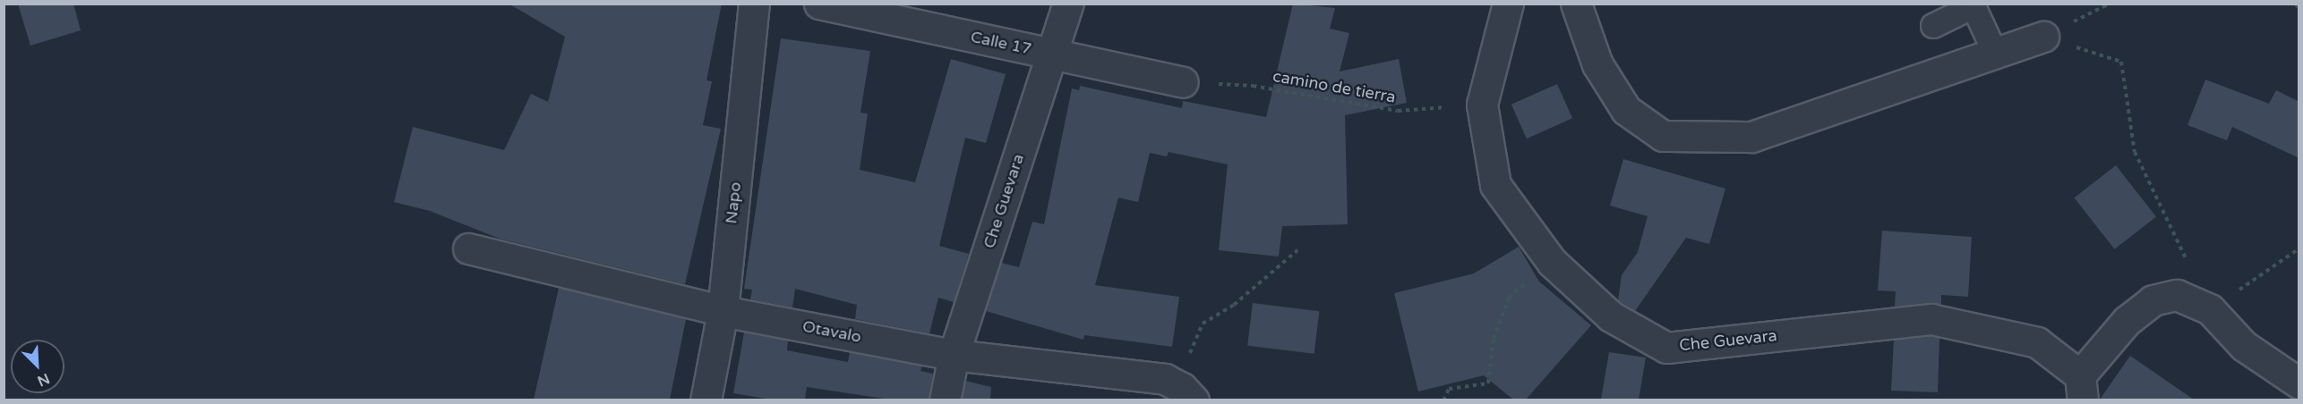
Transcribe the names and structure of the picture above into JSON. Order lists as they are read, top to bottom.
{
  "streets": {
    "street": [
      "Calle 17",
      "Che Guevara",
      "Napo",
      "Otavalo"
    ],
    "path": ["camino de tierra"]
  },
  "crossings": [
    ["Calle 17", "camino de tierra"],
    ["Calle 17", "Che Guevara"],
    ["camino de tierra", "Che Guevara"],
    ["Che Guevara", "Otavalo"],
    ["Napo", "Otavalo"]
  ],
  "north": "bottom right"
}
